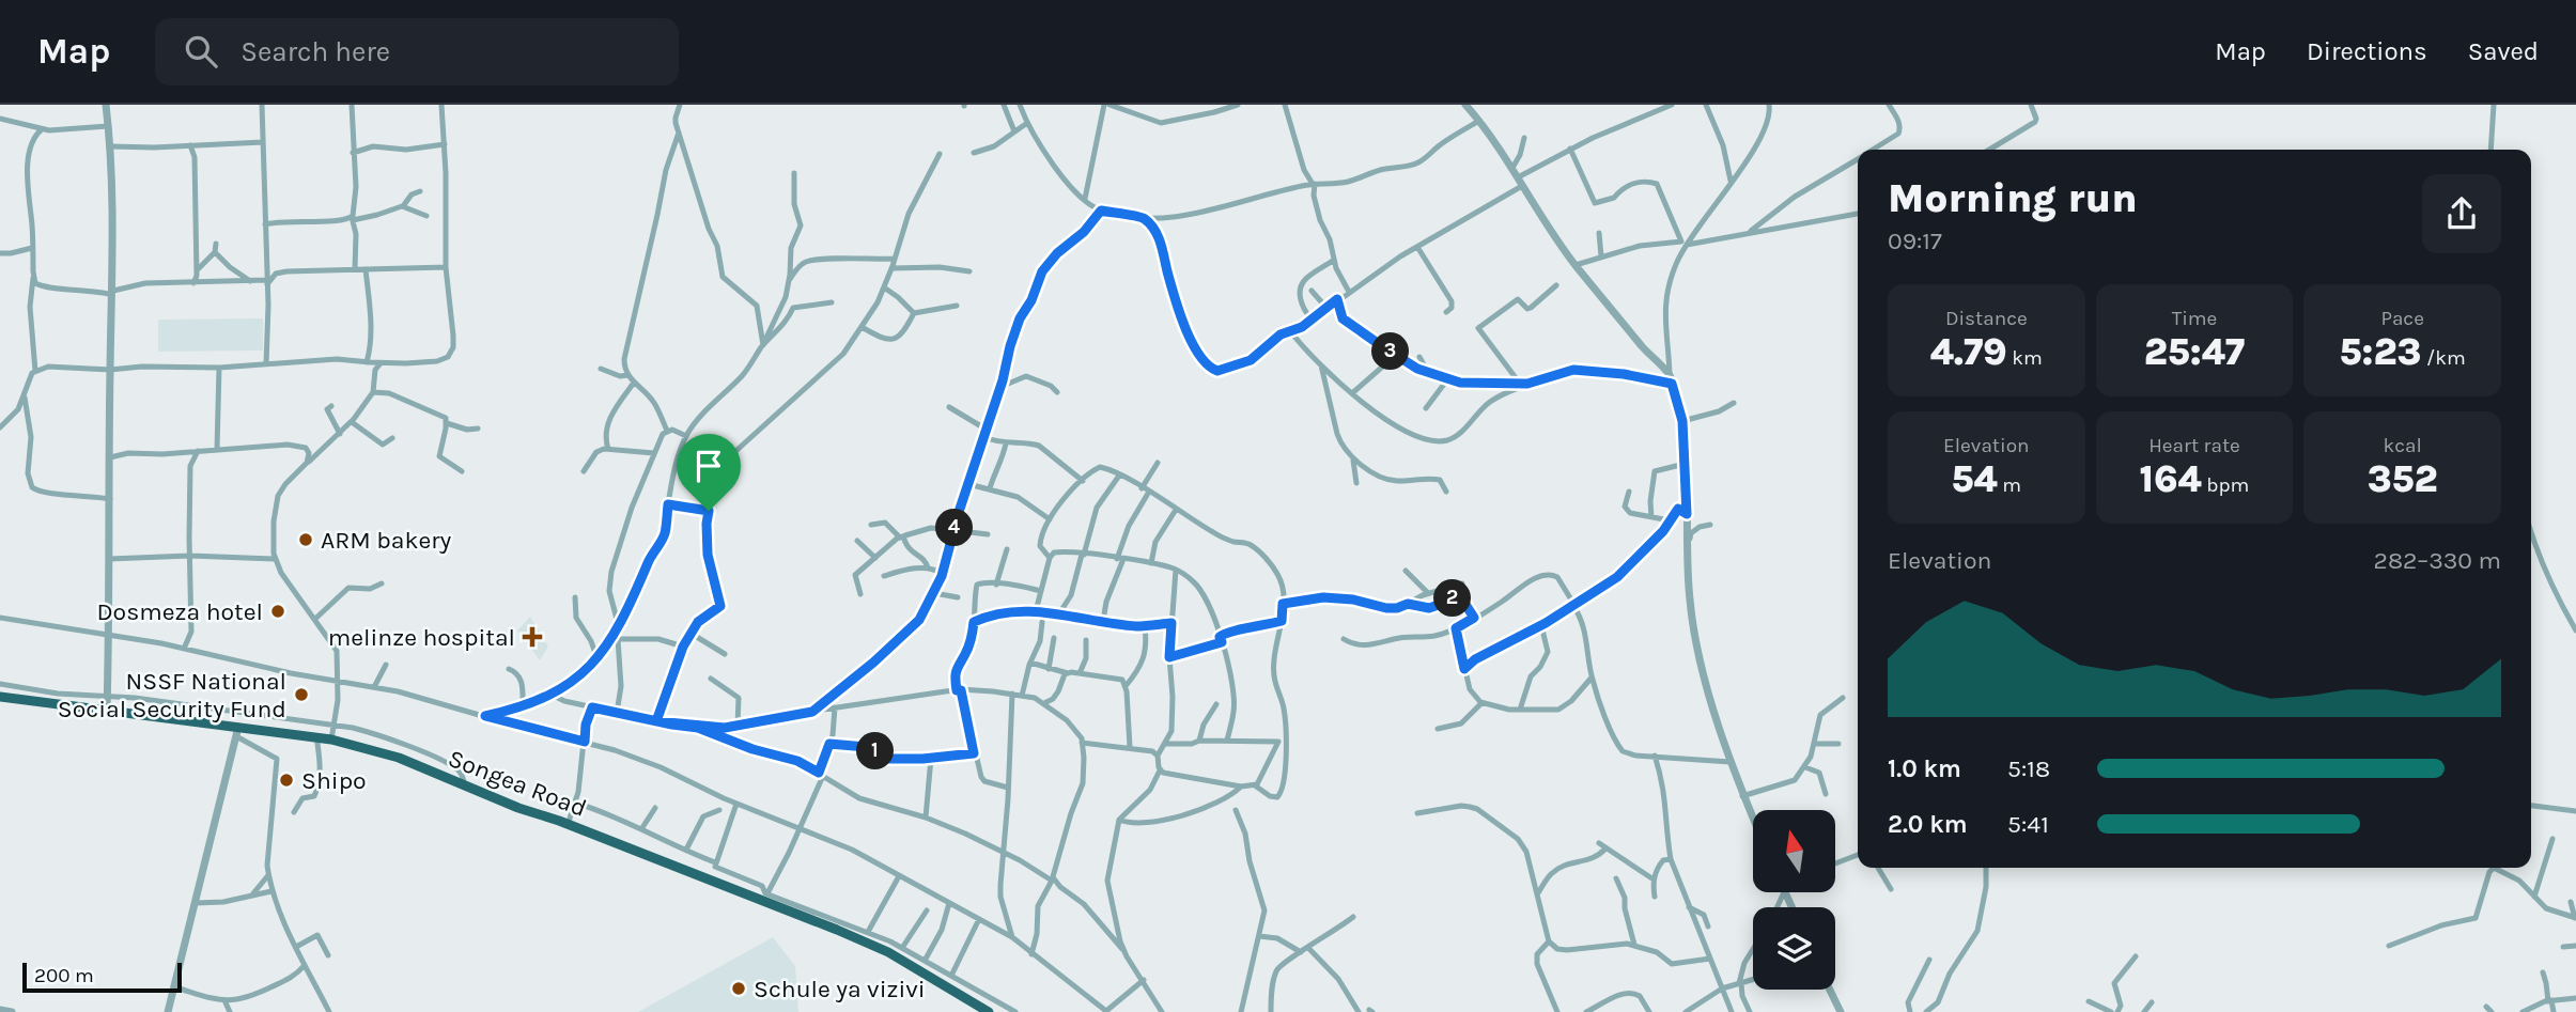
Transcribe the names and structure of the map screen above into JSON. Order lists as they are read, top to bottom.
{
  "streets": {
    "highway": ["Songea Road"]
  },
  "places": {
    "other": [
      "ARM bakery",
      "Dosmeza hotel",
      "NSSF National Social Security Fund",
      "Shipo",
      "Schule ya vizivi"
    ],
    "health": ["melinze hospital"]
  },
  "scale_bar": "200 m",
  "north": "top",
  "page": {
    "header": "Map",
    "search": "Search here",
    "nav": ["Map", "Directions", "Saved"],
    "heading": ["Morning run", "09:17"],
    "stats": [
      ["Distance", "4.79 km"],
      ["Time", "25:47"],
      ["Pace", "5:23 /km"],
      ["Elevation", "54 m"],
      ["Heart rate", "164 bpm"],
      ["kcal", "352"]
    ],
    "pins": [
      "3",
      "4",
      "2",
      "1"
    ],
    "chart": ["Elevation", "282–330 m"],
    "list": [
      {
        "name": "1.0 km",
        "note": "5:18"
      },
      {
        "name": "2.0 km",
        "note": "5:41"
      }
    ],
    "scale": "200 m"
  }
}
